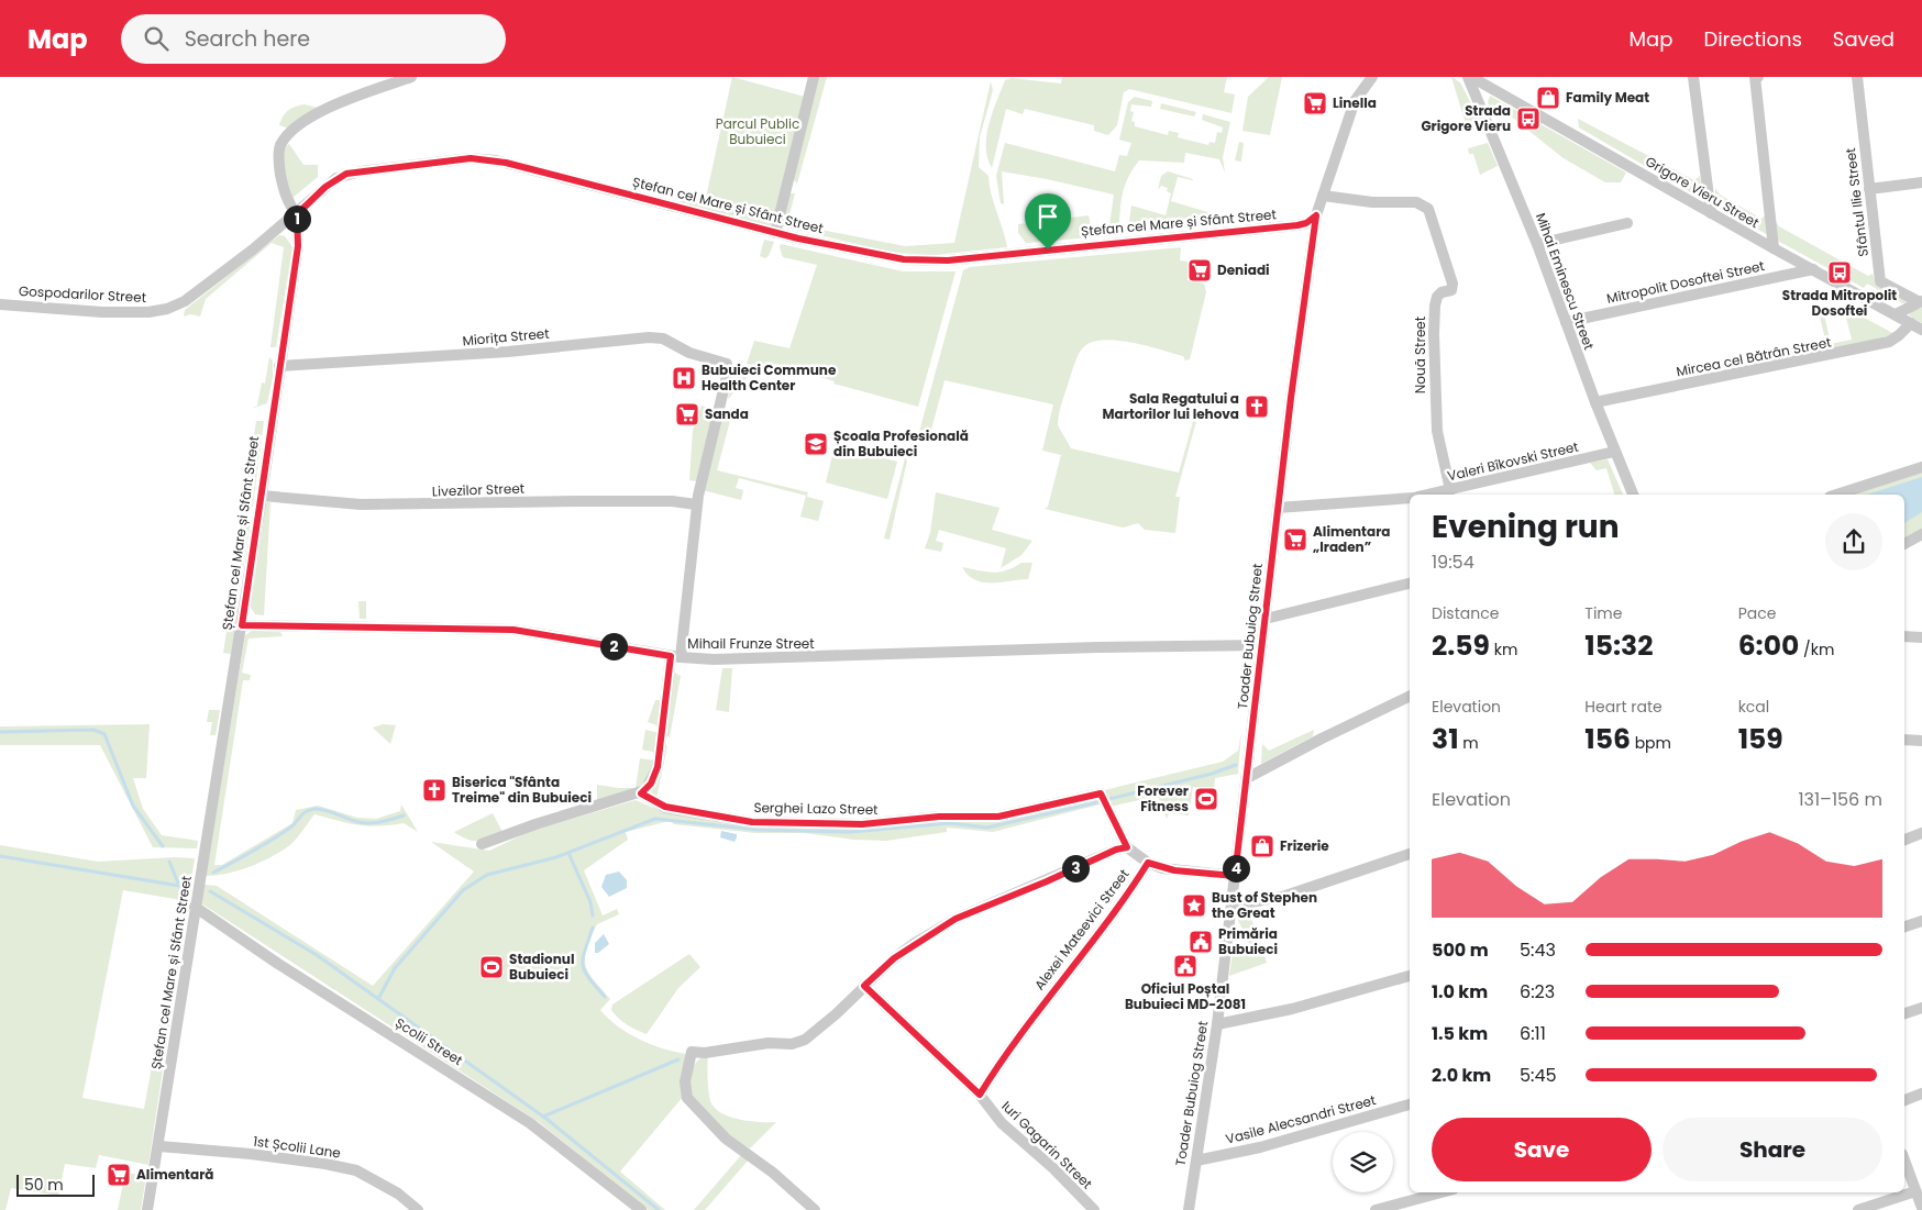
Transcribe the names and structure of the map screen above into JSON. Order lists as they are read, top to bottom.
{
  "streets": {
    "street": [
      "Grigore Vieru Street",
      "Sfântul Ilie Street",
      "Ștefan cel Mare și Sfânt Street",
      "Mihai Eminescu Street",
      "Mitropolit Dosoftei Street",
      "Gospodarilor Street",
      "Miorița Street",
      "Nouă Street",
      "Mircea cel Bătrân Street",
      "Valeri Bîkovski Street",
      "Livezilor Street",
      "Toader Bubuiog Street",
      "Mihail Frunze Street",
      "Serghei Lazo Street",
      "Alexei Mateevici Street",
      "Școlii Street",
      "Vasile Alecsandri Street",
      "Iuri Gagarin Street",
      "1st Școlii Lane"
    ]
  },
  "crossings": [
    ["Grigore Vieru Street", "Mihai Eminescu Street"],
    ["Grigore Vieru Street", "Mitropolit Dosoftei Street"],
    ["Grigore Vieru Street", "Mircea cel Bătrân Street"],
    ["Ștefan cel Mare și Sfânt Street", "Gospodarilor Street"],
    ["Ștefan cel Mare și Sfânt Street", "Miorița Street"],
    ["Ștefan cel Mare și Sfânt Street", "Livezilor Street"],
    ["Ștefan cel Mare și Sfânt Street", "Toader Bubuiog Street"],
    ["Ștefan cel Mare și Sfânt Street", "Mihail Frunze Street"],
    ["Ștefan cel Mare și Sfânt Street", "Școlii Street"],
    ["Ștefan cel Mare și Sfânt Street", "1st Școlii Lane"],
    ["Mihai Eminescu Street", "Mitropolit Dosoftei Street"],
    ["Mihai Eminescu Street", "Mircea cel Bătrân Street"],
    ["Mihai Eminescu Street", "Valeri Bîkovski Street"],
    ["Miorița Street", "Livezilor Street"],
    ["Nouă Street", "Valeri Bîkovski Street"],
    ["Nouă Street", "Toader Bubuiog Street"],
    ["Toader Bubuiog Street", "Mihail Frunze Street"],
    ["Toader Bubuiog Street", "Vasile Alecsandri Street"],
    ["Alexei Mateevici Street", "Iuri Gagarin Street"]
  ],
  "parks": ["Parcul Public Bubuieci"],
  "places": {
    "shop": ["Family Meat", "Frizerie"],
    "supermarket": [
      "Linella",
      "Deniadi",
      "Sanda",
      "Alimentara „Iraden”",
      "Alimentară"
    ],
    "bus stop": ["Strada Grigore Vieru", "Strada Mitropolit Dosoftei"],
    "hospital": ["Bubuieci Commune Health Center"],
    "church": ["Sala Regatului a Martorilor lui Iehova", "Biserica \"Sfânta Treime\" din Bubuieci"],
    "school or university": ["Școala Profesională din Bubuieci"],
    "sports": ["Forever Fitness", "Stadionul Bubuieci"],
    "place": ["Bust of Stephen the Great"],
    "public building": ["Primăria Bubuieci", "Oficiul Poștal Bubuieci MD-2081"]
  },
  "scale_bar": "50 m",
  "page": {
    "header": "Map",
    "search": "Search here",
    "nav": ["Map", "Directions", "Saved"],
    "pins": [
      "1",
      "2",
      "3",
      "4"
    ],
    "heading": ["Evening run", "19:54"],
    "stats": [
      ["Distance", "2.59 km"],
      ["Time", "15:32"],
      ["Pace", "6:00 /km"],
      ["Elevation", "31 m"],
      ["Heart rate", "156 bpm"],
      ["kcal", "159"]
    ],
    "chart": ["Elevation", "131–156 m"],
    "list": [
      {
        "name": "500 m",
        "note": "5:43"
      },
      {
        "name": "1.0 km",
        "note": "6:23"
      },
      {
        "name": "1.5 km",
        "note": "6:11"
      },
      {
        "name": "2.0 km",
        "note": "5:45"
      }
    ],
    "buttons": ["Save", "Share"],
    "scale": "50 m"
  }
}
